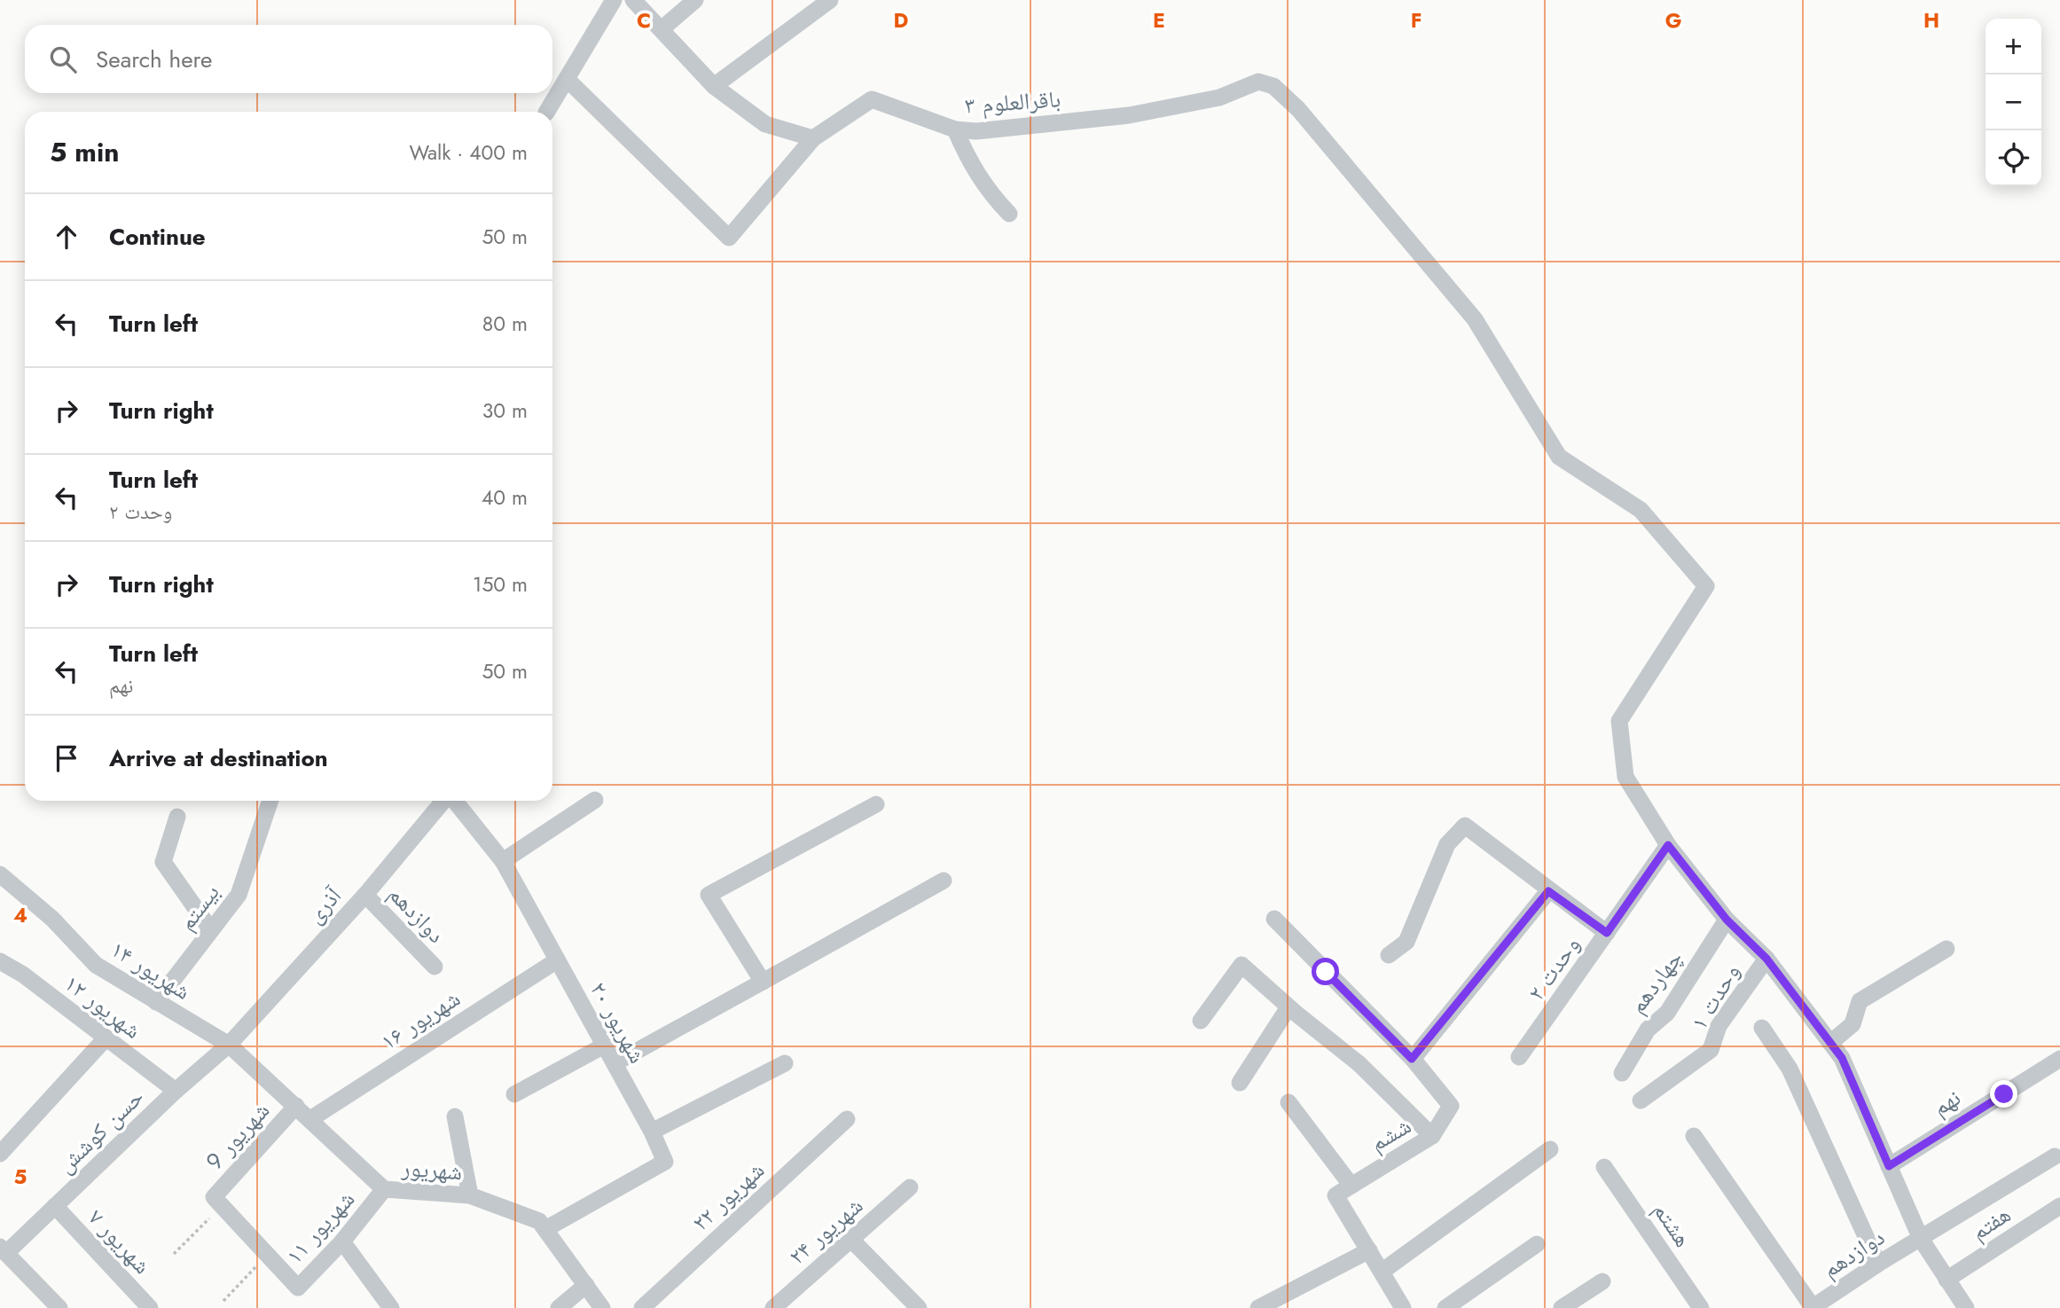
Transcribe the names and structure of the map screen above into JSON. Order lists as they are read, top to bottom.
{
  "streets": {
    "street": [
      "باقرالعلوم ۳",
      "آذری",
      "بیستم",
      "دوازدهم",
      "وحدت ۲",
      "شهریور ۱۴",
      "چهاردهم",
      "وحدت ۱",
      "شهریور ۱۲",
      "شهریور ۱۶",
      "شهریور ۲۰",
      "نهم",
      "حسن کوشش",
      "ششم",
      "شهریور 9",
      "شهریور",
      "شهریور ۲۲",
      "هفتم",
      "هشتم",
      "شهریور ۱۱",
      "شهریور ۲۴",
      "شهریور ۷"
    ]
  },
  "crossings": [
    ["باقرالعلوم ۳", "وحدت ۲"],
    ["آذری", "دوازدهم"],
    ["آذری", "شهریور ۱۴"],
    ["آذری", "حسن کوشش"],
    ["آذری", "شهریور"],
    ["بیستم", "شهریور ۱۴"],
    ["شهریور ۱۴", "حسن کوشش"],
    ["شهریور ۱۴", "شهریور"],
    ["شهریور ۱۲", "حسن کوشش"],
    ["شهریور ۱۶", "شهریور ۲۰"],
    ["شهریور ۱۶", "شهریور"],
    ["شهریور ۲۰", "شهریور"],
    ["حسن کوشش", "شهریور"],
    ["حسن کوشش", "شهریور ۷"],
    ["شهریور 9", "شهریور"],
    ["شهریور 9", "شهریور ۱۱"],
    ["شهریور", "شهریور ۱۱"]
  ],
  "page": {
    "map_buttons": ["+", "−"],
    "search": "Search here",
    "heading": ["5 min", "Walk · 400 m"],
    "list": [
      ["Continue", "50 m"],
      ["Turn left", "80 m"],
      ["Turn right", "30 m"],
      ["Turn left", "وحدت ۲", "40 m"],
      ["Turn right", "150 m"],
      ["Turn left", "نهم", "50 m"],
      "Arrive at destination"
    ]
  },
  "grid": {
    "columns": [
      "C",
      "D",
      "E",
      "F",
      "G",
      "H"
    ],
    "rows": ["4", "5"]
  }
}
